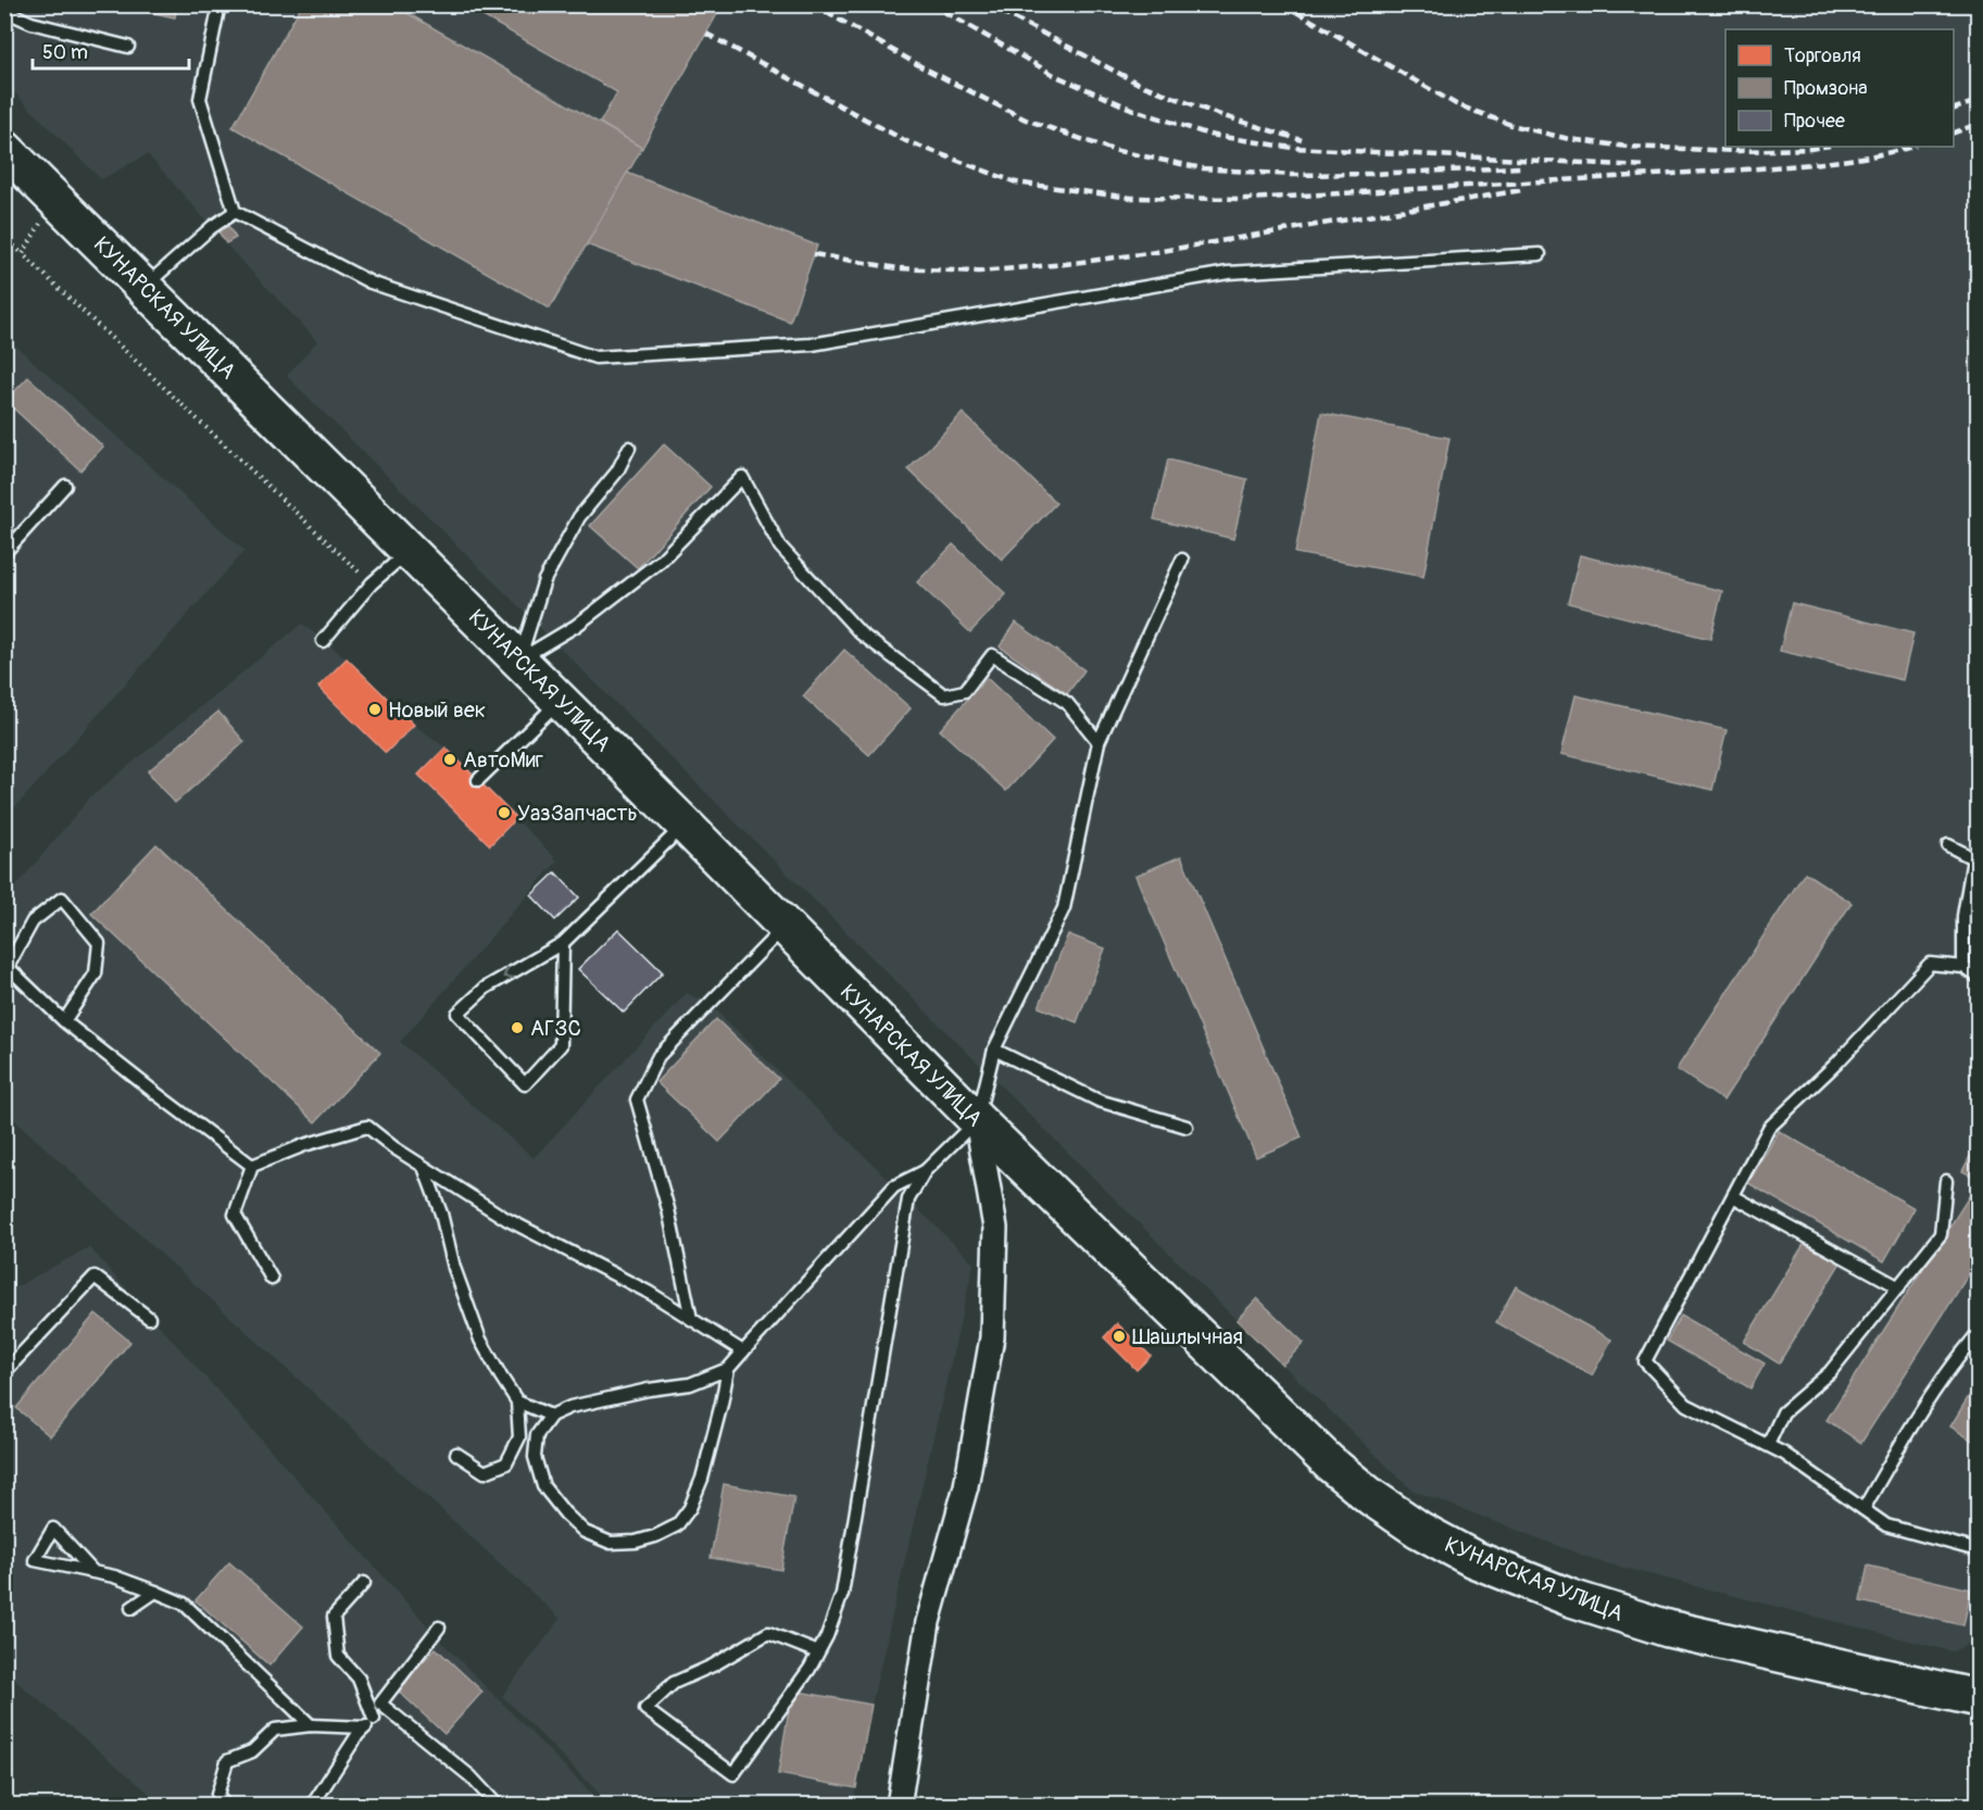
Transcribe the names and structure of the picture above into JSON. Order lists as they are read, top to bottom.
{
  "streets": {
    "main road": ["КУНАРСКАЯ УЛИЦА"]
  },
  "places": [
    "Новый век",
    "АвтоМиг",
    "УазЗапчасть",
    "АГЗС",
    "Шашлычная"
  ],
  "legend": ["Торговля", "Промзона", "Прочее"],
  "scale_bar": "50 m"
}
